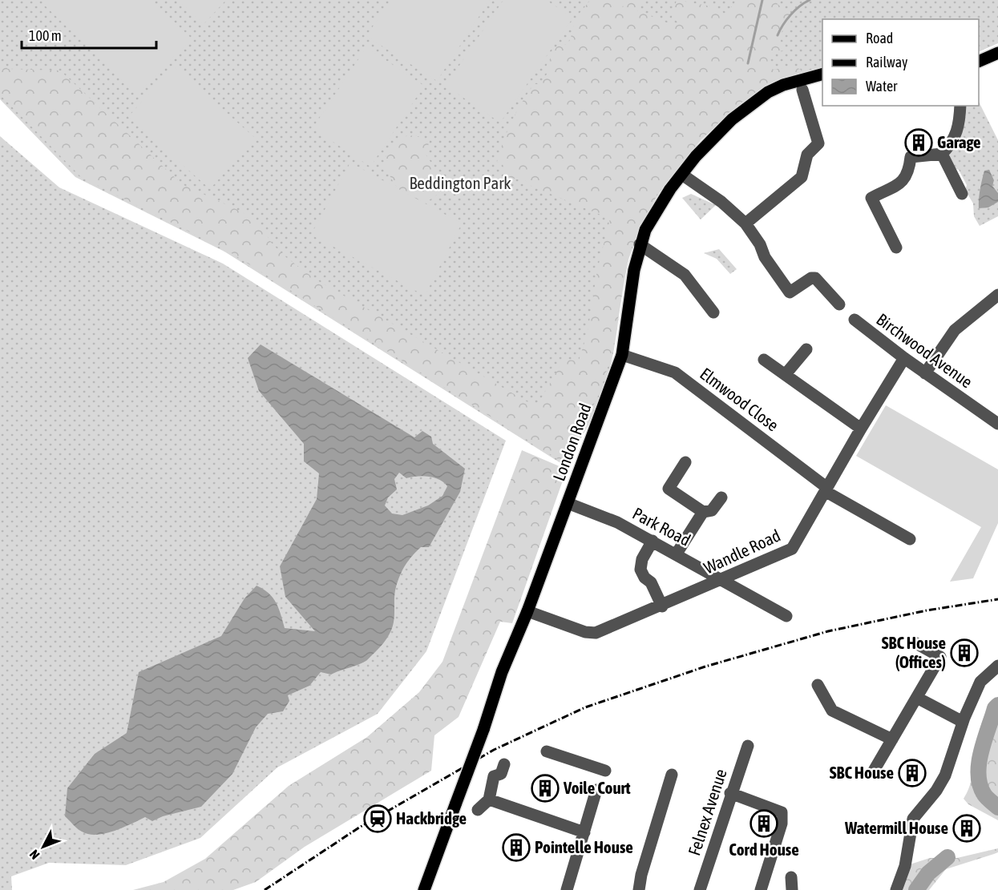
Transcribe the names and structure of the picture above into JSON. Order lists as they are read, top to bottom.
{
  "streets": {
    "main road": ["London Road"],
    "street": [
      "Birchwood Avenue",
      "Elmwood Close",
      "Park Road",
      "Wandle Road",
      "Felnex Avenue"
    ]
  },
  "crossings": [
    ["Birchwood Avenue", "Wandle Road"],
    ["Elmwood Close", "London Road"],
    ["Elmwood Close", "Wandle Road"],
    ["London Road", "Park Road"],
    ["London Road", "Wandle Road"],
    ["Park Road", "Wandle Road"]
  ],
  "parks": ["Beddington Park"],
  "places": {
    "building": [
      "Garage",
      "SBC House (Offices)",
      "SBC House",
      "Voile Court",
      "Cord House",
      "Watermill House",
      "Pointelle House"
    ],
    "station": ["Hackbridge"]
  },
  "legend": ["Road", "Railway", "Water"],
  "scale_bar": "100 m",
  "north": "bottom left"
}
